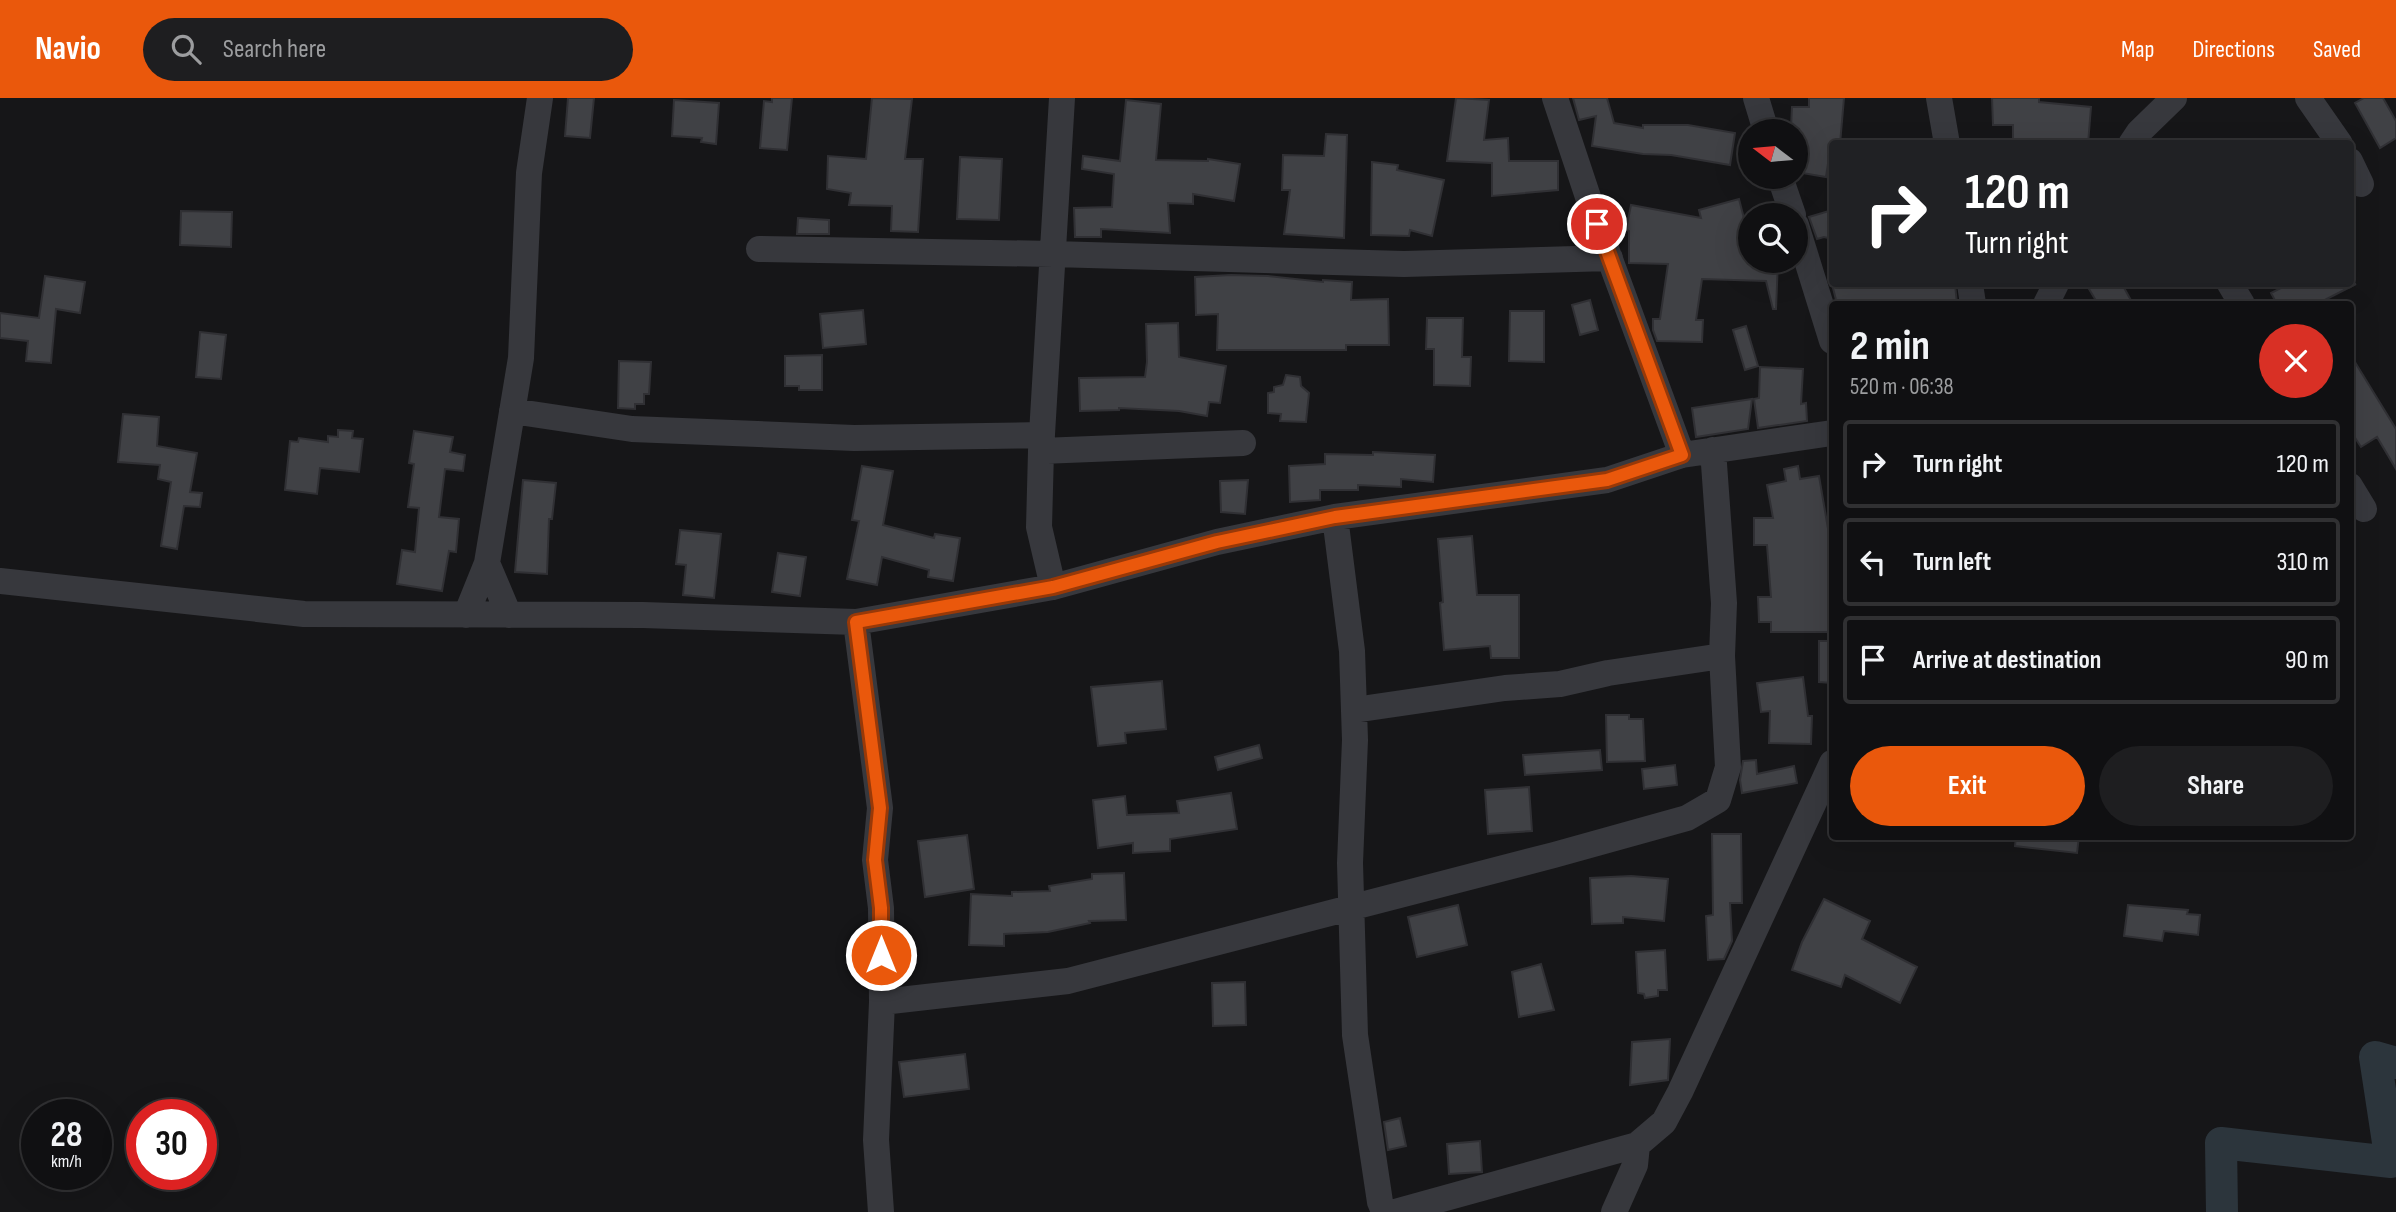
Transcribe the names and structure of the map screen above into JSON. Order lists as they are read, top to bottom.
{
  "north": "left",
  "page": {
    "header": "Navio",
    "search": "Search here",
    "nav": ["Map", "Directions", "Saved"],
    "turn": ["120 m", "Turn right"],
    "heading": ["2 min", "520 m · 06:38"],
    "list": [
      {
        "name": "Turn right",
        "value": "120 m"
      },
      {
        "name": "Turn left",
        "value": "310 m"
      },
      {
        "name": "Arrive at destination",
        "value": "90 m"
      }
    ],
    "buttons": ["Exit", "Share"],
    "speed": "28 km/h",
    "limit": "30"
  }
}
